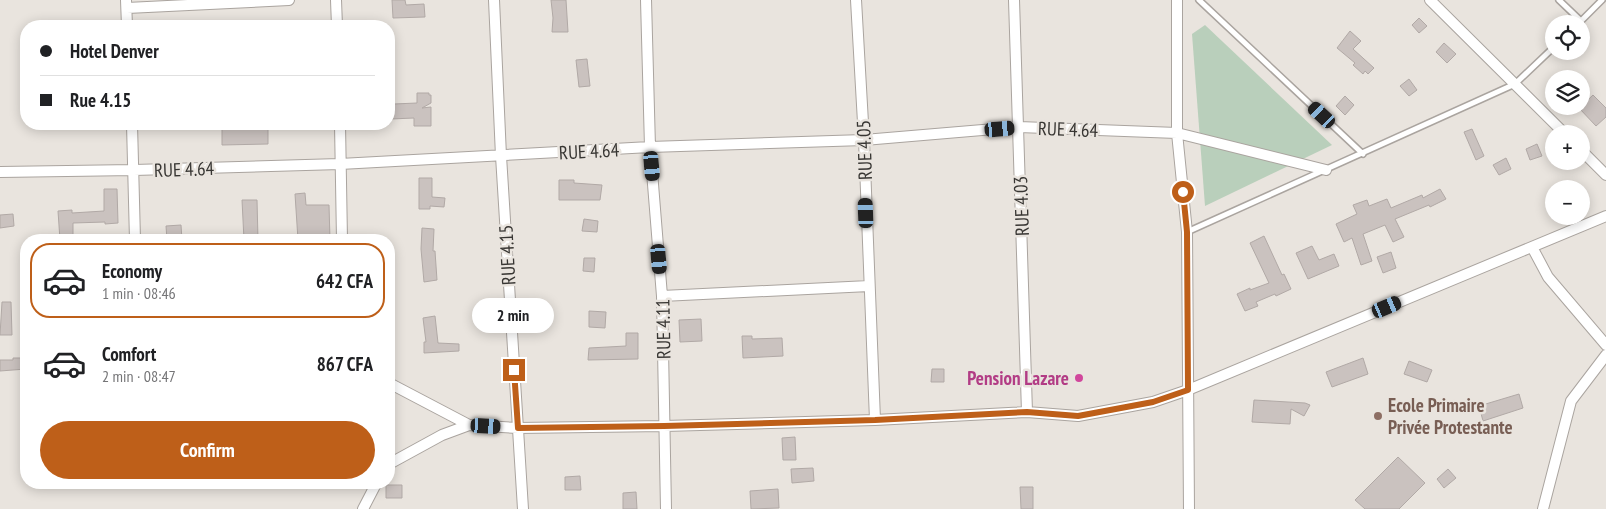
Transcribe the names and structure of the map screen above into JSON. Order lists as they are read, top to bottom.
{
  "streets": {
    "street": [
      "RUE 4.64",
      "RUE 4.05",
      "RUE 4.03",
      "RUE 4.15",
      "RUE 4.11"
    ]
  },
  "crossings": [
    ["RUE 4.64", "RUE 4.05"],
    ["RUE 4.64", "RUE 4.03"],
    ["RUE 4.64", "RUE 4.15"],
    ["RUE 4.64", "RUE 4.11"]
  ],
  "places": ["Pension Lazare", "Ecole Primaire Privée Protestante"],
  "page": {
    "map_buttons": ["+", "−"],
    "banner": ["Hotel Denver", "Rue 4.15"],
    "list": [
      {
        "name": "Economy",
        "note": "1 min · 08:46",
        "value": "642 CFA"
      },
      {
        "name": "Comfort",
        "note": "2 min · 08:47",
        "value": "867 CFA"
      }
    ],
    "bubble": "2 min",
    "buttons": "Confirm"
  }
}
